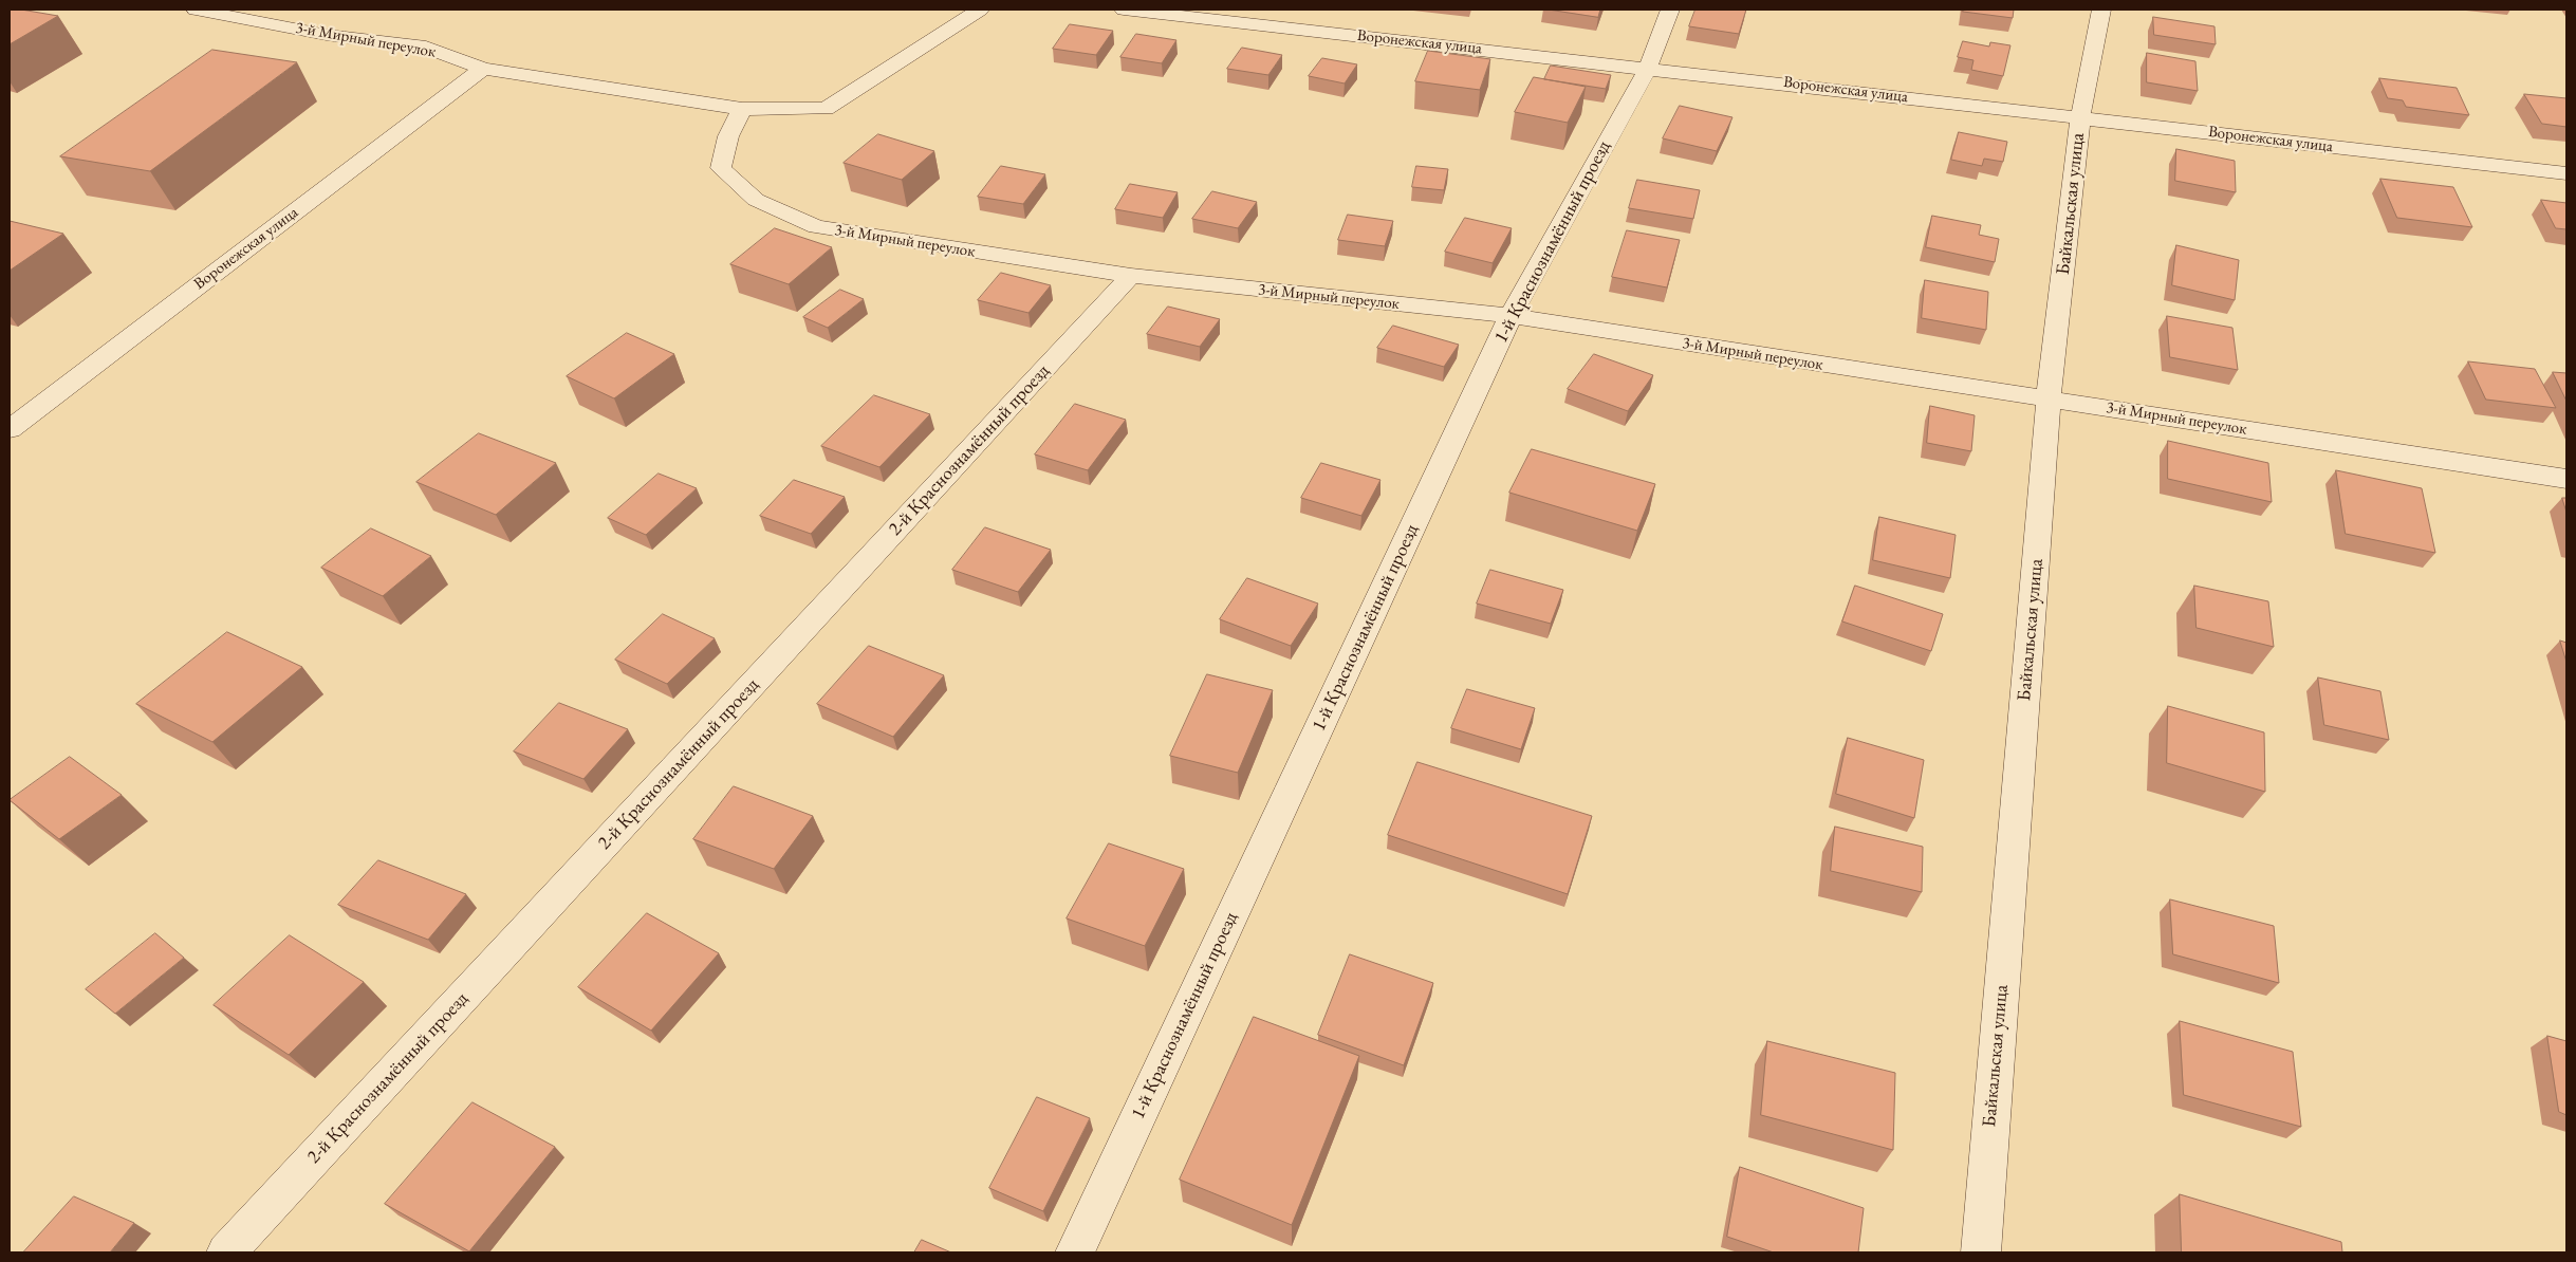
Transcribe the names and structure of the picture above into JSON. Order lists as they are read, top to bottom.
{
  "streets": {
    "street": [
      "3-й Мирный переулок",
      "Воронежская улица",
      "Байкальская улица",
      "1-й Краснознамённый проезд",
      "2-й Краснознамённый проезд"
    ]
  },
  "crossings": [
    ["3-й Мирный переулок", "Воронежская улица"],
    ["3-й Мирный переулок", "Байкальская улица"],
    ["3-й Мирный переулок", "1-й Краснознамённый проезд"],
    ["3-й Мирный переулок", "2-й Краснознамённый проезд"],
    ["Воронежская улица", "Байкальская улица"],
    ["Воронежская улица", "1-й Краснознамённый проезд"]
  ]
}
